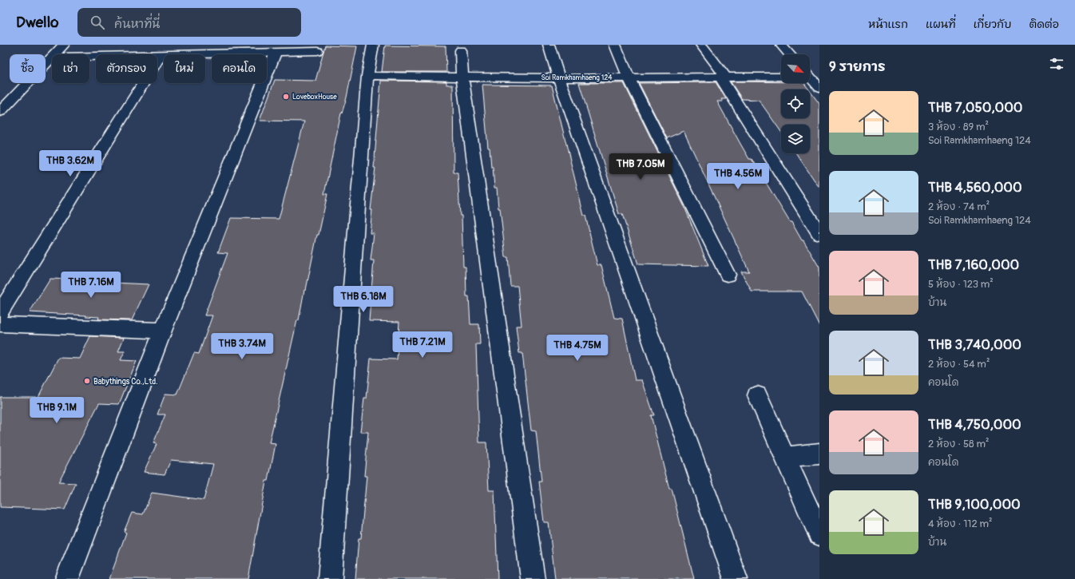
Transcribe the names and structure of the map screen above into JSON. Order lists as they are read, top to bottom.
{
  "streets": {
    "street": ["Soi Ramkhamhaeng 124"]
  },
  "places": ["LoveboxHouse", "Babythings Co.,Ltd."],
  "north": "bottom right",
  "page": {
    "header": "Dwello",
    "search": "ค้นหาที่นี่",
    "nav": [
      "หน้าแรก",
      "แผนที่",
      "เกี่ยวกับ",
      "ติดต่อ"
    ],
    "heading": "9 รายการ",
    "chip": [
      "ซื้อ",
      "เช่า",
      "ตัวกรอง",
      "ใหม่",
      "คอนโด"
    ],
    "list": [
      {
        "name": "THB 7,050,000",
        "note": "3 ห้อง · 89 m² · Soi Ramkhamhaeng 124"
      },
      {
        "name": "THB 4,560,000",
        "note": "2 ห้อง · 74 m² · Soi Ramkhamhaeng 124"
      },
      {
        "name": "THB 7,160,000",
        "note": "5 ห้อง · 123 m² · บ้าน"
      },
      {
        "name": "THB 3,740,000",
        "note": "2 ห้อง · 54 m² · คอนโด"
      },
      {
        "name": "THB 4,750,000",
        "note": "2 ห้อง · 58 m² · คอนโด"
      },
      {
        "name": "THB 9,100,000",
        "note": "4 ห้อง · 112 m² · บ้าน"
      }
    ],
    "price": [
      "THB 3.62M",
      "THB 7.05M",
      "THB 4.56M",
      "THB 7.16M",
      "THB 6.18M",
      "THB 7.21M",
      "THB 3.74M",
      "THB 4.75M",
      "THB 9.1M"
    ]
  }
}
